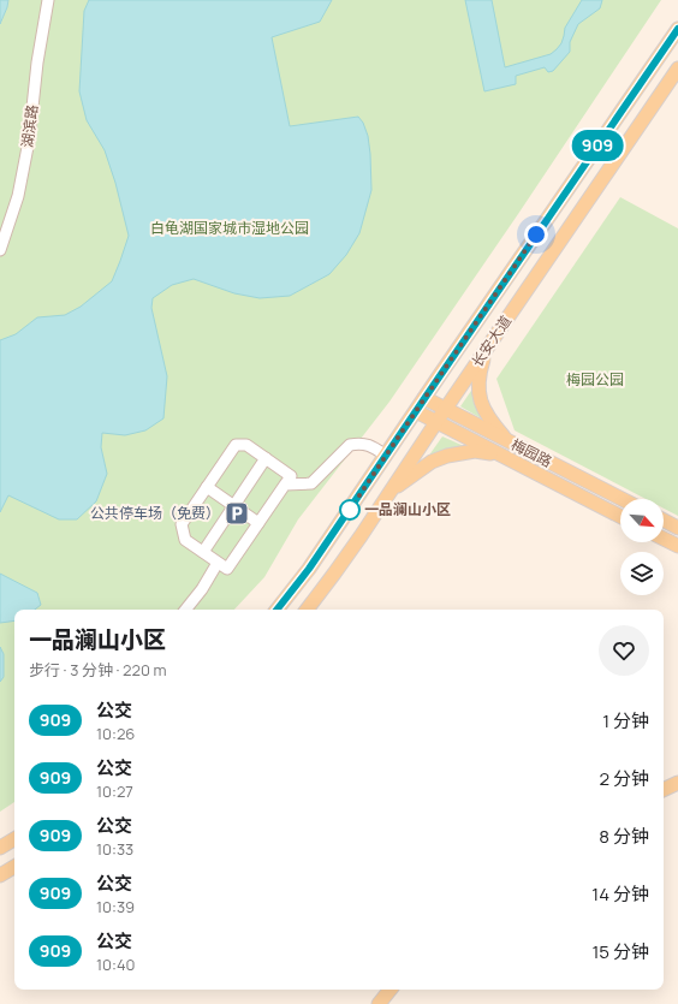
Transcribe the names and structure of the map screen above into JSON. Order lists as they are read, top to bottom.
{
  "streets": {
    "main road": ["长安大道", "梅园路"],
    "street": ["湖滨路"]
  },
  "crossings": [
    ["长安大道", "梅园路"]
  ],
  "parks": ["白龟湖国家城市湿地公园", "梅园公园"],
  "places": {
    "other": ["一品澜山小区"],
    "parking": ["公共停车场（免费）"]
  },
  "lines": ["bus line 909"],
  "north": "bottom right",
  "page": {
    "on_map": "909",
    "heading": ["一品澜山小区", "步行 · 3 分钟 · 220 m"],
    "list": [
      {
        "mark": "909",
        "name": "公交",
        "note": "10:26",
        "value": "1 分钟"
      },
      {
        "mark": "909",
        "name": "公交",
        "note": "10:27",
        "value": "2 分钟"
      },
      {
        "mark": "909",
        "name": "公交",
        "note": "10:33",
        "value": "8 分钟"
      },
      {
        "mark": "909",
        "name": "公交",
        "note": "10:39",
        "value": "14 分钟"
      },
      {
        "mark": "909",
        "name": "公交",
        "note": "10:40",
        "value": "15 分钟"
      }
    ]
  }
}
